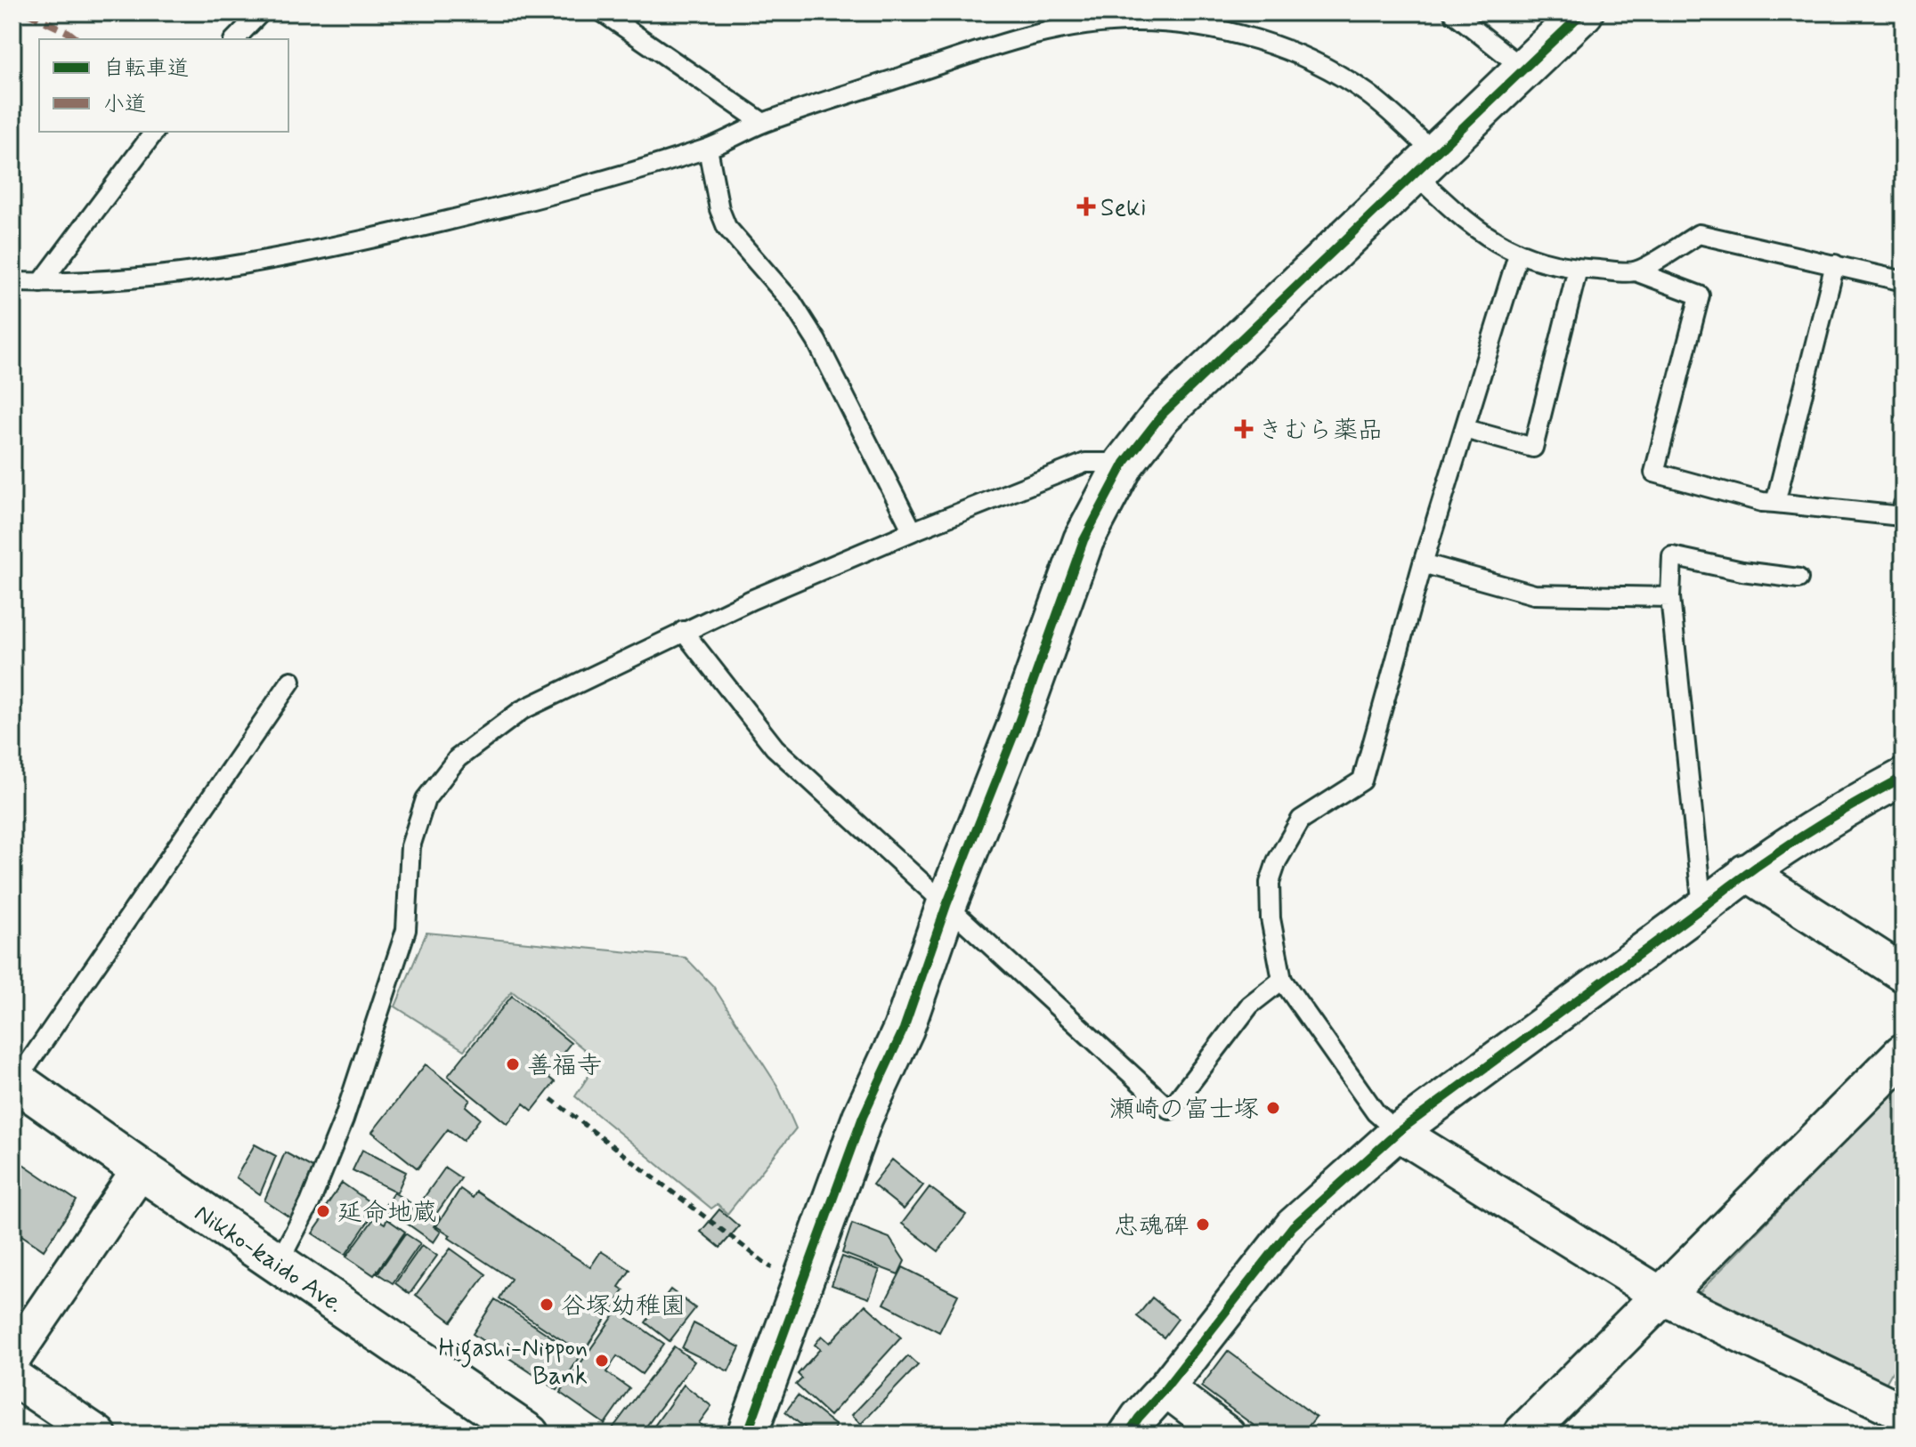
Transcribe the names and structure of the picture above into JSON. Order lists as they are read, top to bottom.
{
  "streets": {
    "street": ["Nikko-kaido Ave."]
  },
  "places": {
    "health": ["Seki", "きむら薬品"],
    "other": [
      "善福寺",
      "瀬崎の富士塚",
      "延命地蔵",
      "忠魂碑",
      "谷塚幼稚園",
      "Higashi-Nippon Bank"
    ]
  },
  "legend": ["自転車道", "小道"]
}
